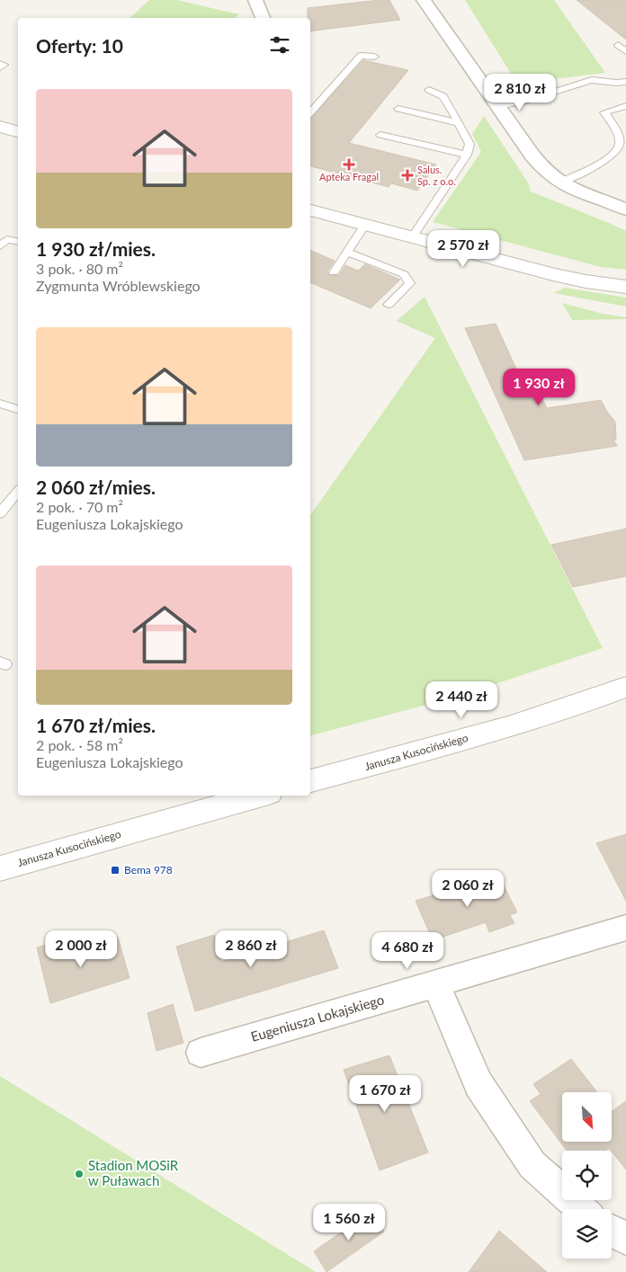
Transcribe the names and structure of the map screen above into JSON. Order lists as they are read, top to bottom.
{
  "streets": {
    "street": ["Janusza Kusocińskiego", "Eugeniusza Lokajskiego"]
  },
  "places": {
    "health": ["Apteka Fragal", "Salus. Sp. z o.o."],
    "transit": ["Bema 978"],
    "other": ["Stadion MOSiR w Puławach"]
  },
  "north": "bottom right",
  "page": {
    "heading": "Oferty: 10",
    "list": [
      {
        "name": "1 930 zł/mies.",
        "note": "3 pok. · 80 m² · Zygmunta Wróblewskiego"
      },
      {
        "name": "2 060 zł/mies.",
        "note": "2 pok. · 70 m² · Eugeniusza Lokajskiego"
      },
      {
        "name": "1 670 zł/mies.",
        "note": "2 pok. · 58 m² · Eugeniusza Lokajskiego"
      }
    ],
    "price": [
      "2 810 zł",
      "2 570 zł",
      "1 930 zł",
      "2 440 zł",
      "2 060 zł",
      "2 000 zł",
      "2 860 zł",
      "4 680 zł",
      "1 670 zł",
      "1 560 zł"
    ]
  }
}
